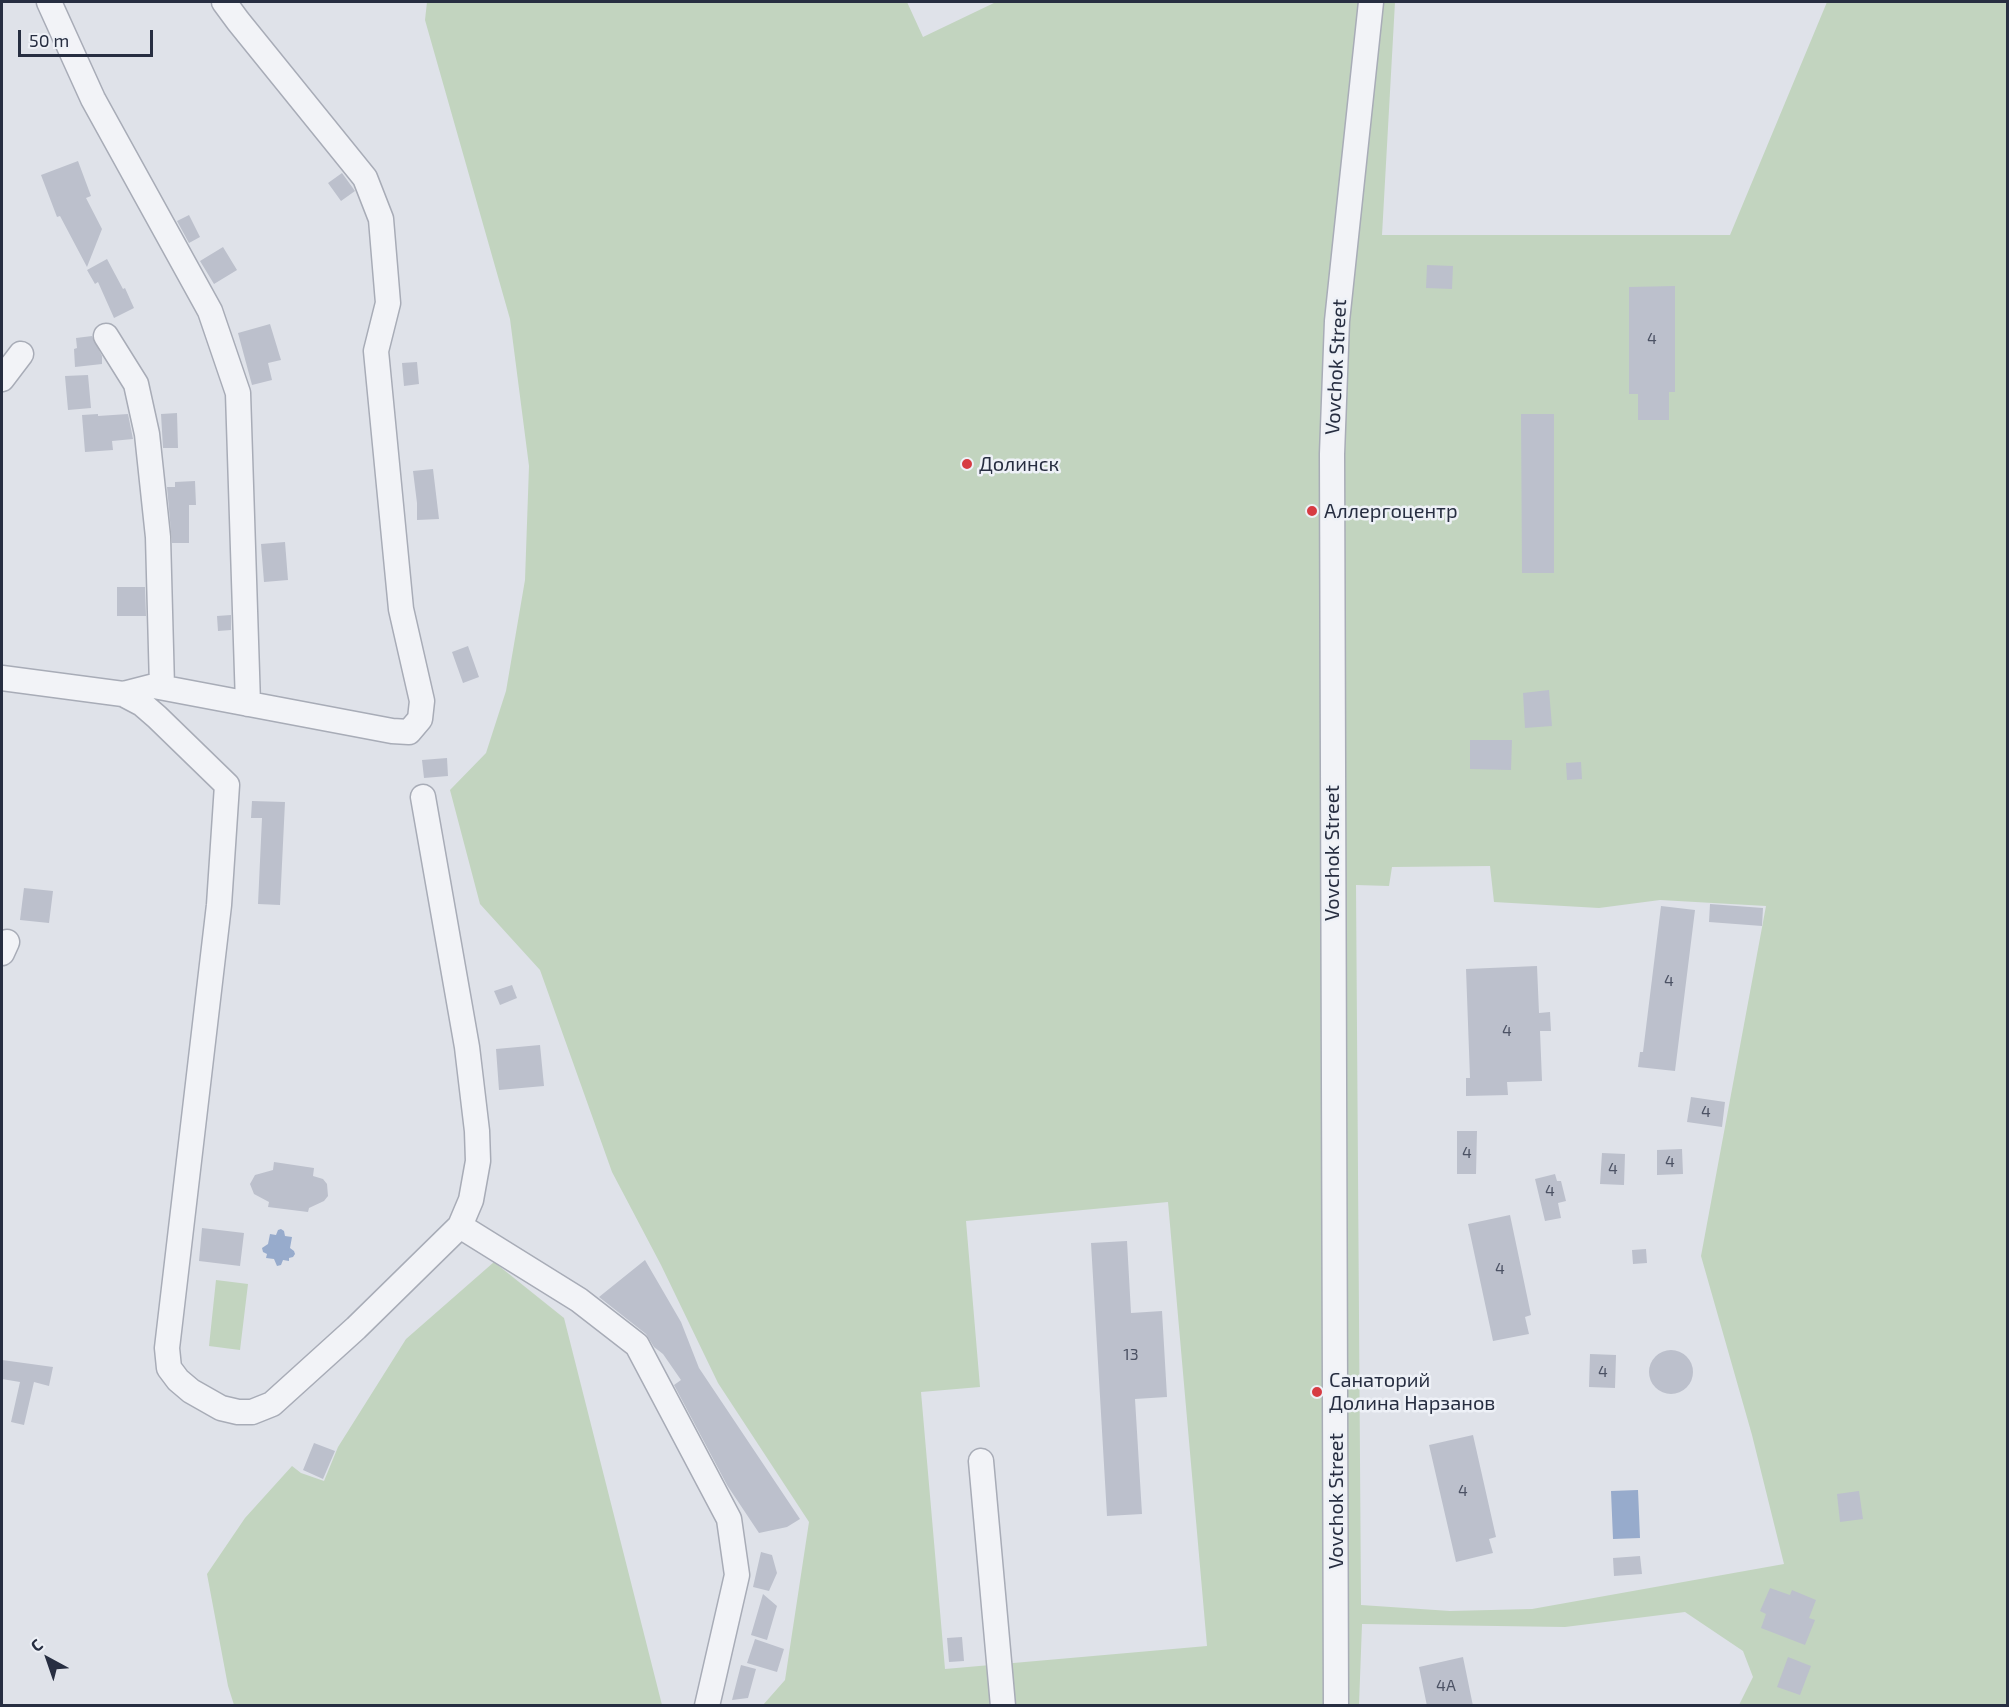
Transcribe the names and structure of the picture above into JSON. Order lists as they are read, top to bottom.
{
  "streets": {
    "street": ["Vovchok Street"]
  },
  "places": ["Долинск", "Аллергоцентр", "Санаторий Долина Нарзанов"],
  "house_numbers": [
    "4",
    "4",
    "4",
    "4",
    "4",
    "4",
    "4",
    "4",
    "4",
    "13",
    "4",
    "4",
    "4А"
  ],
  "scale_bar": "50 m",
  "north": "top left"
}
